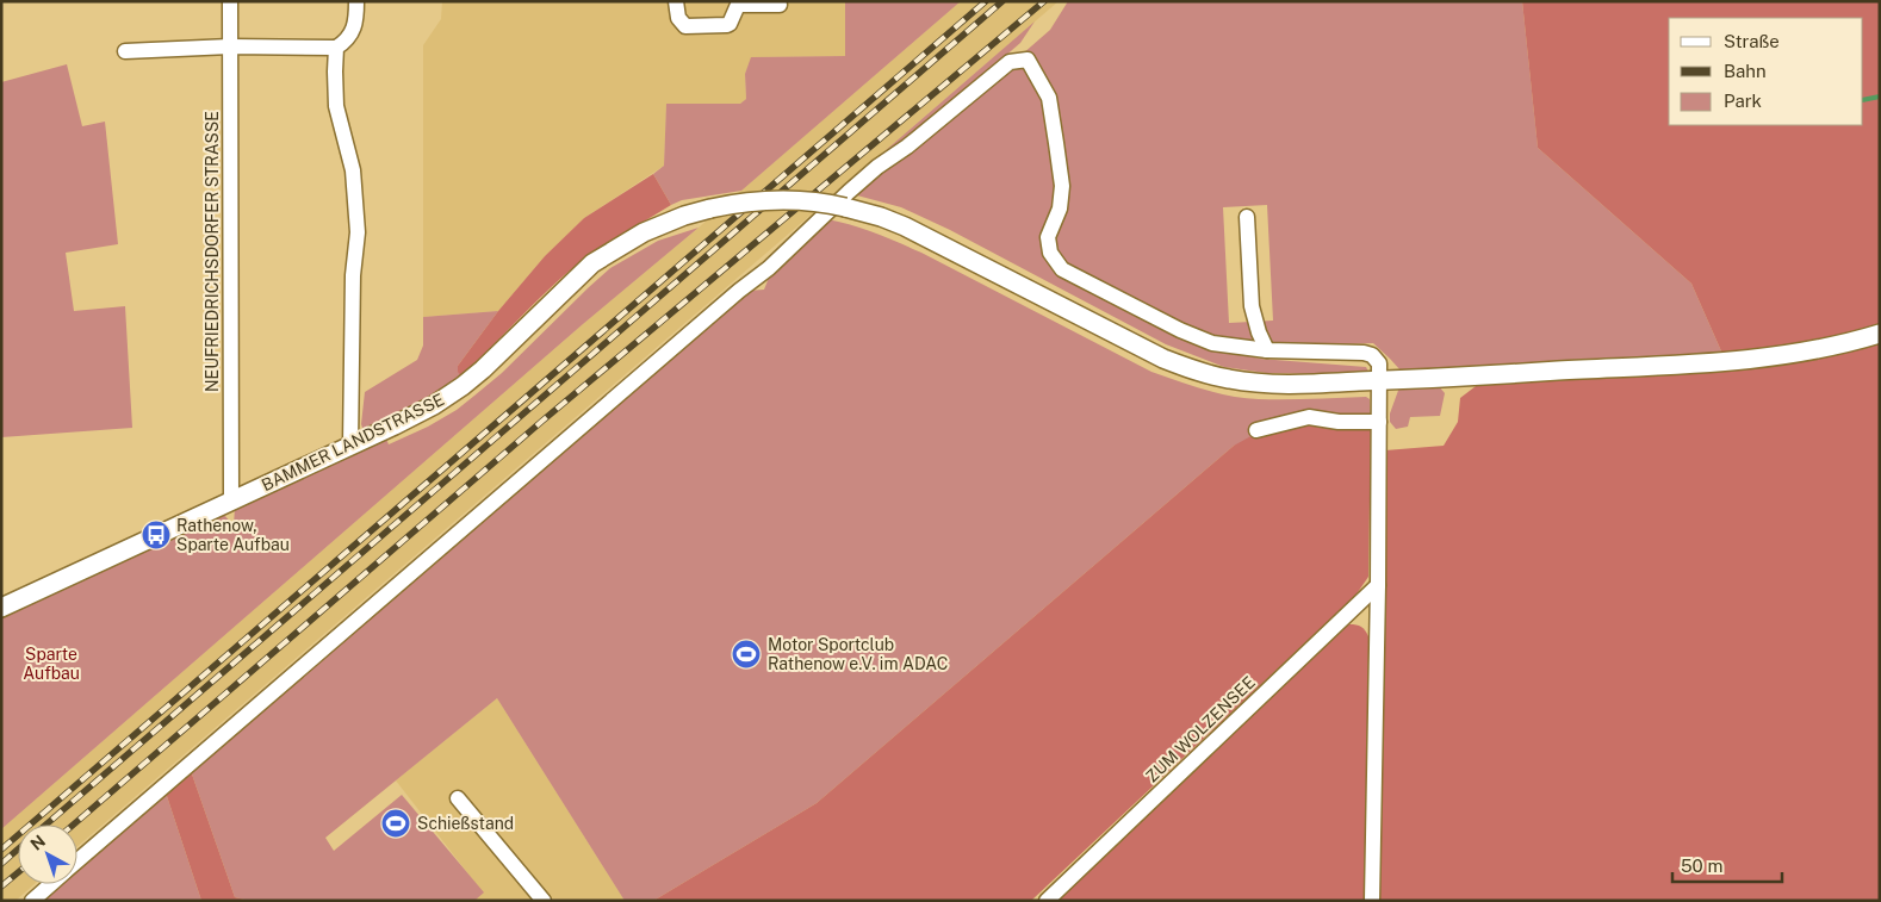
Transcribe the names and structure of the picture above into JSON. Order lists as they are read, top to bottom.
{
  "streets": {
    "main road": ["BAMMER LANDSTRASSE"],
    "street": ["NEUFRIEDRICHSDORFER STRASSE", "ZUM WOLZENSEE"]
  },
  "crossings": [
    ["NEUFRIEDRICHSDORFER STRASSE", "BAMMER LANDSTRASSE"]
  ],
  "parks": ["Sparte Aufbau"],
  "places": {
    "bus stop": ["Rathenow, Sparte Aufbau"],
    "sports": ["Motor Sportclub Rathenow e.V. im ADAC", "Schießstand"]
  },
  "legend": ["Straße", "Bahn", "Park"],
  "scale_bar": "50 m",
  "north": "top left"
}
